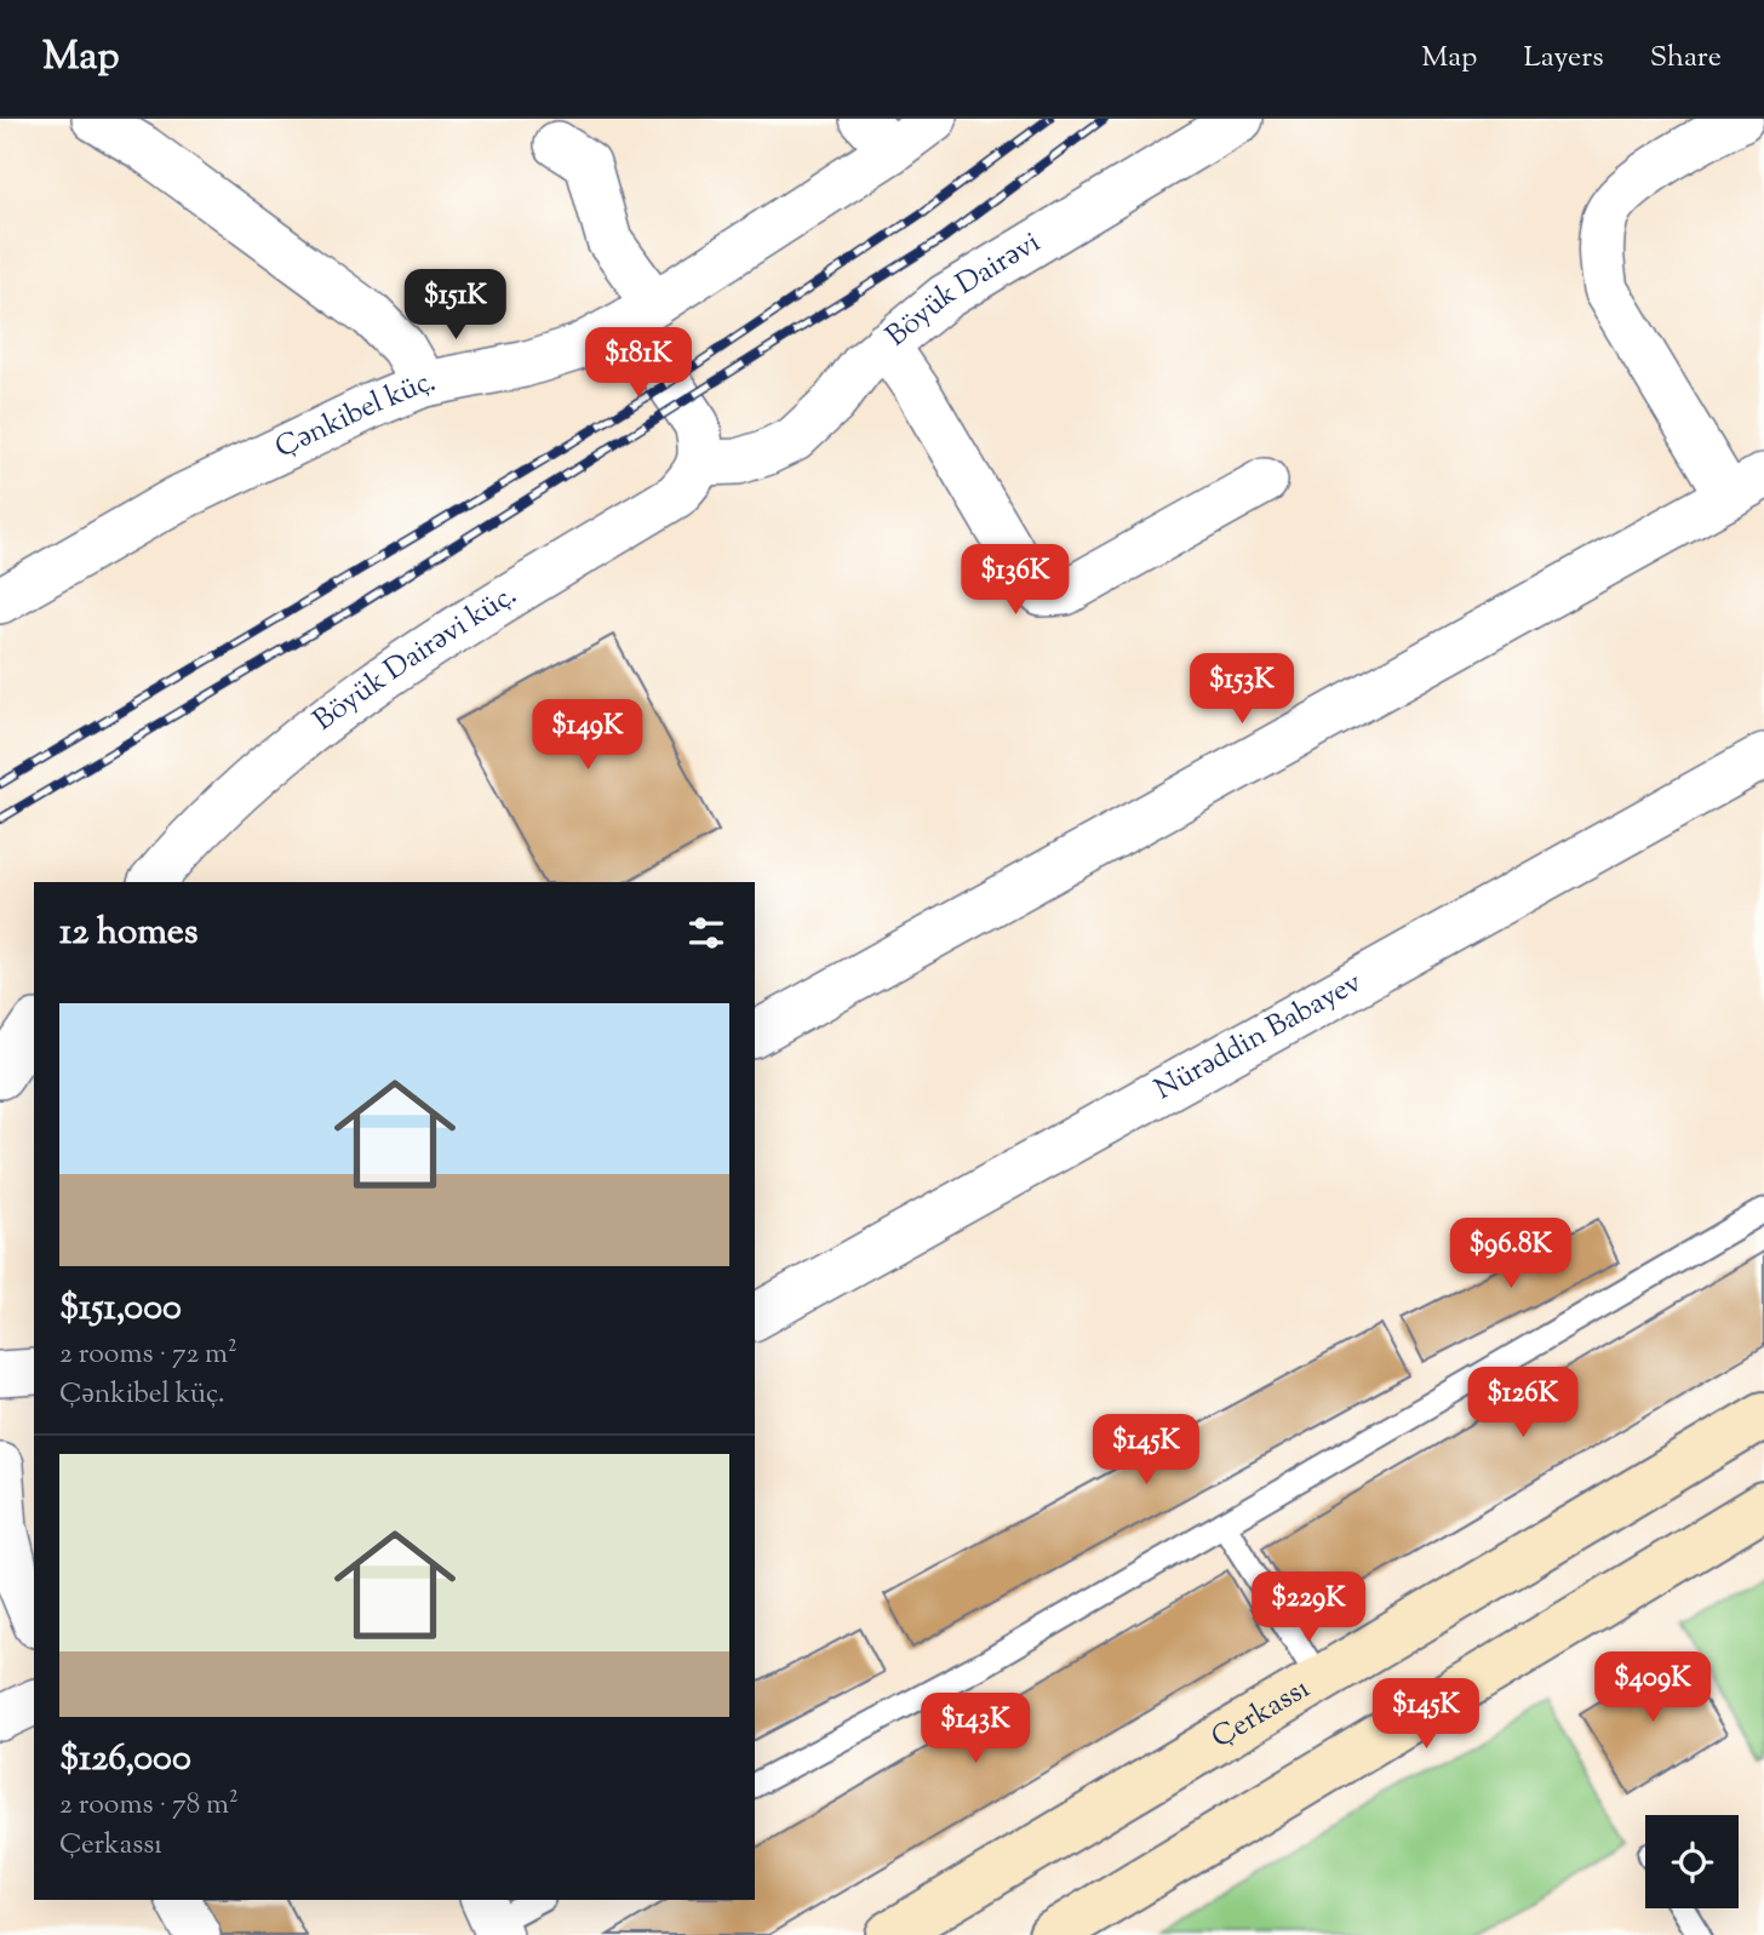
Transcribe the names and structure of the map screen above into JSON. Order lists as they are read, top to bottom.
{
  "streets": {
    "street": [
      "Böyük Dairəvi",
      "Çənkibel küç.",
      "Böyük Dairəvi küç.",
      "Nürəddin Babayev",
      "Çerkassı"
    ]
  },
  "crossings": [
    ["Böyük Dairəvi", "Böyük Dairəvi küç."]
  ],
  "page": {
    "header": "Map",
    "nav": ["Map", "Layers", "Share"],
    "price": [
      "$151K",
      "$181K",
      "$136K",
      "$153K",
      "$149K",
      "$96.8K",
      "$126K",
      "$145K",
      "$229K",
      "$409K",
      "$145K",
      "$143K"
    ],
    "heading": "12 homes",
    "list": [
      {
        "name": "$151,000",
        "note": "2 rooms · 72 m² · Çənkibel küç."
      },
      {
        "name": "$126,000",
        "note": "2 rooms · 78 m² · Çerkassı"
      }
    ]
  }
}
